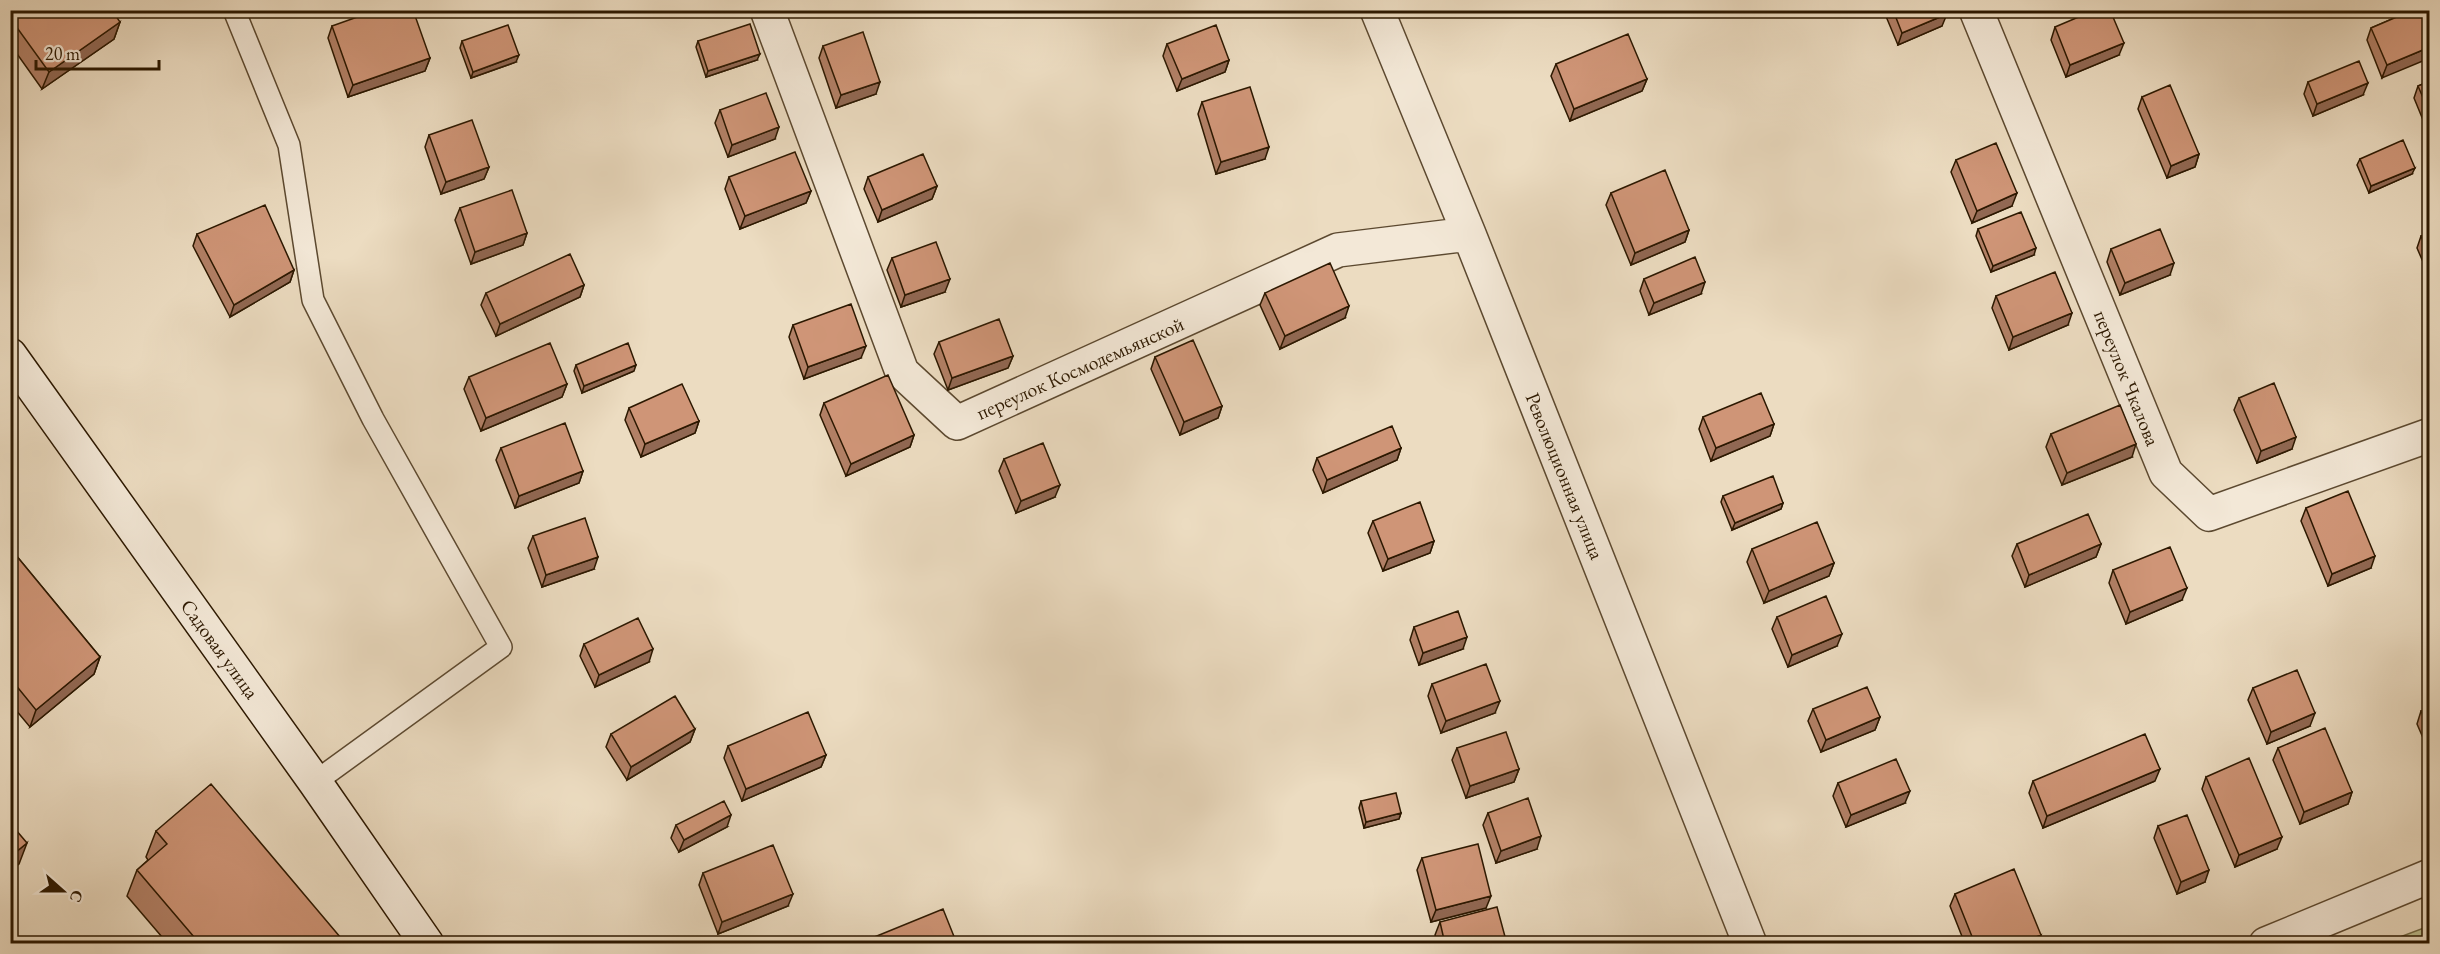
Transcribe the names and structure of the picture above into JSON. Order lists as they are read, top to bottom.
{
  "streets": {
    "street": [
      "переулок Космодемьянской",
      "переулок Чкалова",
      "Революционная улица",
      "Садовая улица"
    ]
  },
  "crossings": [
    ["переулок Космодемьянской", "Революционная улица"]
  ],
  "scale_bar": "20 m",
  "north": "right"
}
